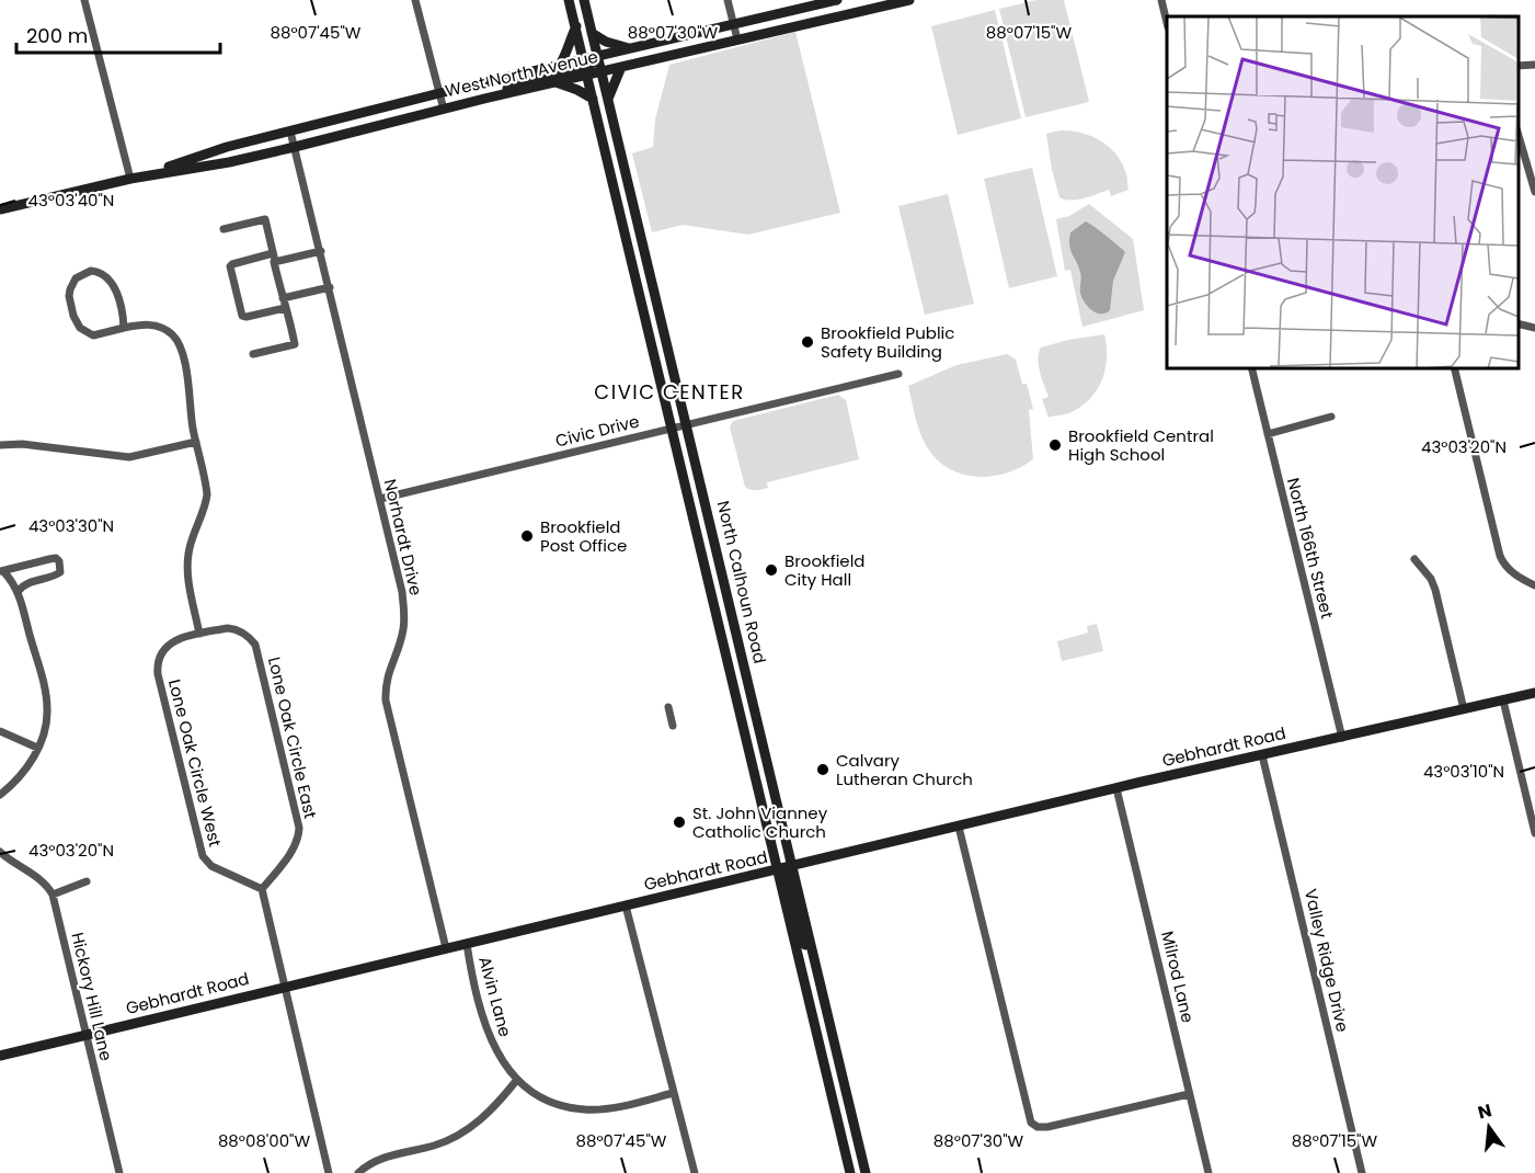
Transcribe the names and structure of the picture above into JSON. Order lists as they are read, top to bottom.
{
  "streets": {
    "main road": ["West North Avenue", "North Calhoun Road", "Gebhardt Road"],
    "street": [
      "Civic Drive",
      "Norhardt Drive",
      "North 166th Street",
      "Lone Oak Circle East",
      "Lone Oak Circle West",
      "Valley Ridge Drive",
      "Milrod Lane",
      "Hickory Hill Lane",
      "Alvin Lane"
    ]
  },
  "crossings": [
    ["West North Avenue", "Norhardt Drive"],
    ["West North Avenue", "North Calhoun Road"],
    ["Civic Drive", "Norhardt Drive"],
    ["Civic Drive", "North Calhoun Road"],
    ["Norhardt Drive", "Gebhardt Road"],
    ["North 166th Street", "Gebhardt Road"],
    ["North Calhoun Road", "Gebhardt Road"],
    ["Lone Oak Circle East", "Lone Oak Circle West"],
    ["Gebhardt Road", "Valley Ridge Drive"],
    ["Gebhardt Road", "Milrod Lane"],
    ["Gebhardt Road", "Hickory Hill Lane"],
    ["Gebhardt Road", "Alvin Lane"]
  ],
  "districts": ["CIVIC CENTER"],
  "places": [
    "Brookfield Public Safety Building",
    "Brookfield Central High School",
    "Brookfield Post Office",
    "Brookfield City Hall",
    "Calvary Lutheran Church",
    "St. John Vianney Catholic Church"
  ],
  "scale_bar": "200 m",
  "north": "top",
  "coordinates": [
    "88°07'45\"W",
    "88°07'30\"W",
    "88°07'15\"W",
    "43°03'40\"N",
    "43°03'20\"N",
    "43°03'30\"N",
    "43°03'10\"N",
    "88°08'00\"W"
  ]
}
